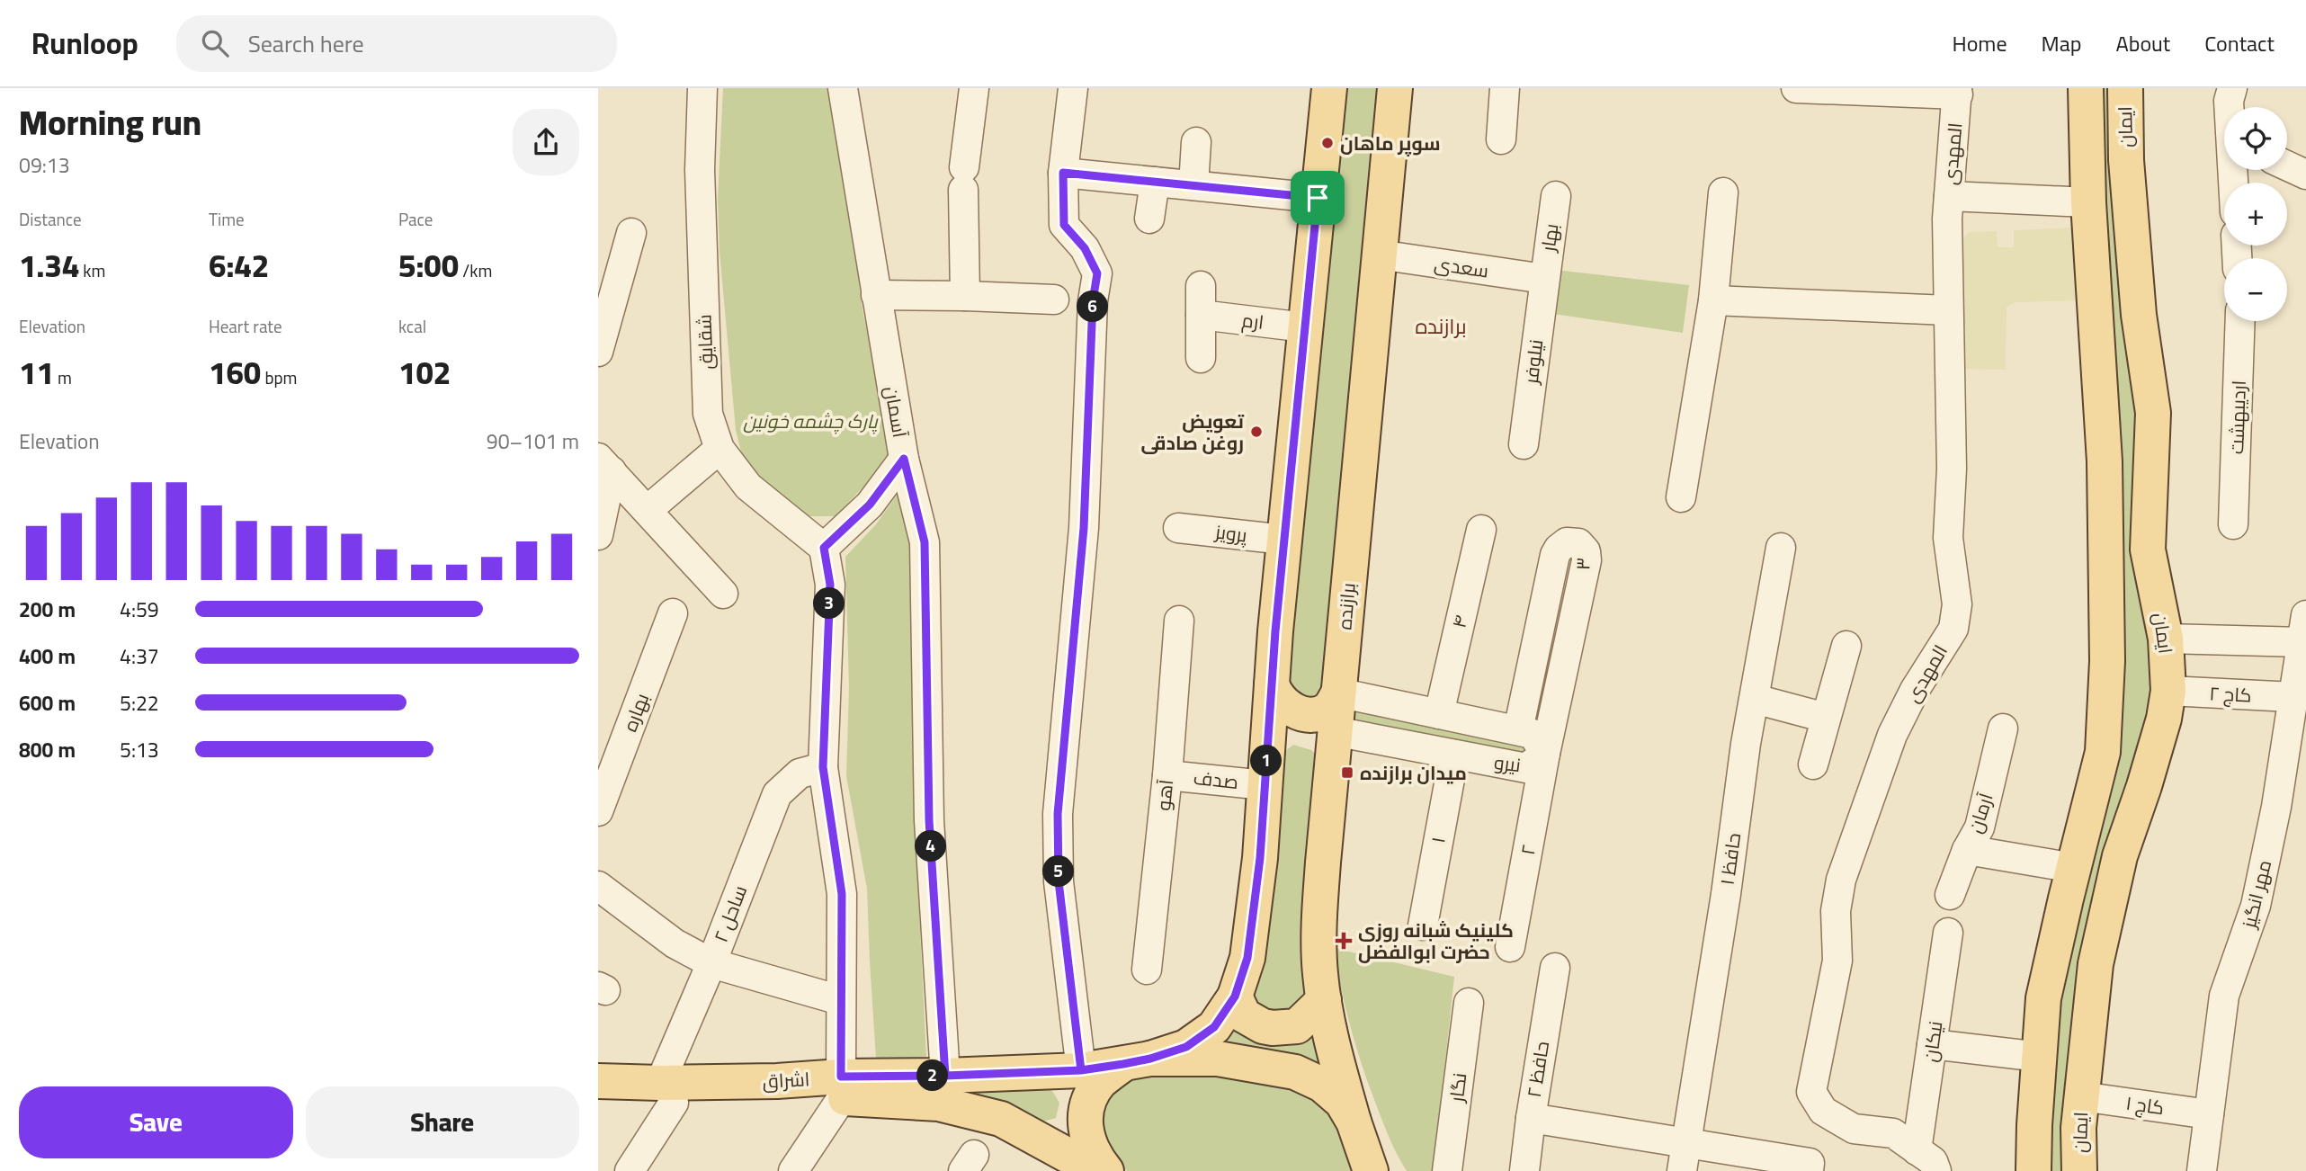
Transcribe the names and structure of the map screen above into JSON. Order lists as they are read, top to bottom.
{
  "streets": {
    "main road": ["ایمان", "برازنده", "اشراق"],
    "street": [
      "المهدی",
      "بهار",
      "سعدی",
      "ارم",
      "شقایق",
      "نیلوفر",
      "آسمان",
      "اردیبهشت",
      "پرویز",
      "۳",
      "۴",
      "کاج ۲",
      "بهاره",
      "نیرو",
      "صدف",
      "آهو",
      "آرمان",
      "۱",
      "۲",
      "حافظ ۱",
      "مهر انگیز",
      "ساحل ۲",
      "نیکان",
      "حافظ ۲",
      "نگار",
      "کاج ۱"
    ]
  },
  "crossings": [
    ["ایمان", "کاج ۲"],
    ["ایمان", "کاج ۱"],
    ["المهدی", "نیکان"],
    ["بهار", "سعدی"],
    ["بهار", "نیلوفر"],
    ["سعدی", "نیلوفر"],
    ["سعدی", "برازنده"],
    ["آسمان", "اشراق"],
    ["۳", "نیرو"],
    ["۳", "۲"],
    ["برازنده", "نیرو"],
    ["۴", "نیرو"],
    ["کاج ۲", "مهر انگیز"],
    ["نیرو", "۱"],
    ["نیرو", "۲"],
    ["صدف", "آهو"],
    ["مهر انگیز", "کاج ۱"],
    ["ساحل ۲", "اشراق"]
  ],
  "districts": ["برازنده"],
  "parks": ["پارک چشمه خونین"],
  "places": {
    "other": ["سوپر ماهان", "تعویض روغن صادقی"],
    "transit": ["میدان برازنده"],
    "health": ["کلینیک شبانه روزی حضرت ابوالفضل"]
  },
  "page": {
    "header": "Runloop",
    "search": "Search here",
    "nav": [
      "Home",
      "Map",
      "About",
      "Contact"
    ],
    "heading": ["Morning run", "09:13"],
    "map_buttons": ["+", "−"],
    "stats": [
      ["Distance", "1.34 km"],
      ["Time", "6:42"],
      ["Pace", "5:00 /km"],
      ["Elevation", "11 m"],
      ["Heart rate", "160 bpm"],
      ["kcal", "102"]
    ],
    "pins": [
      "6",
      "3",
      "1",
      "4",
      "5",
      "2"
    ],
    "chart": ["Elevation", "90–101 m"],
    "list": [
      {
        "name": "200 m",
        "note": "4:59"
      },
      {
        "name": "400 m",
        "note": "4:37"
      },
      {
        "name": "600 m",
        "note": "5:22"
      },
      {
        "name": "800 m",
        "note": "5:13"
      }
    ],
    "buttons": ["Save", "Share"]
  }
}
